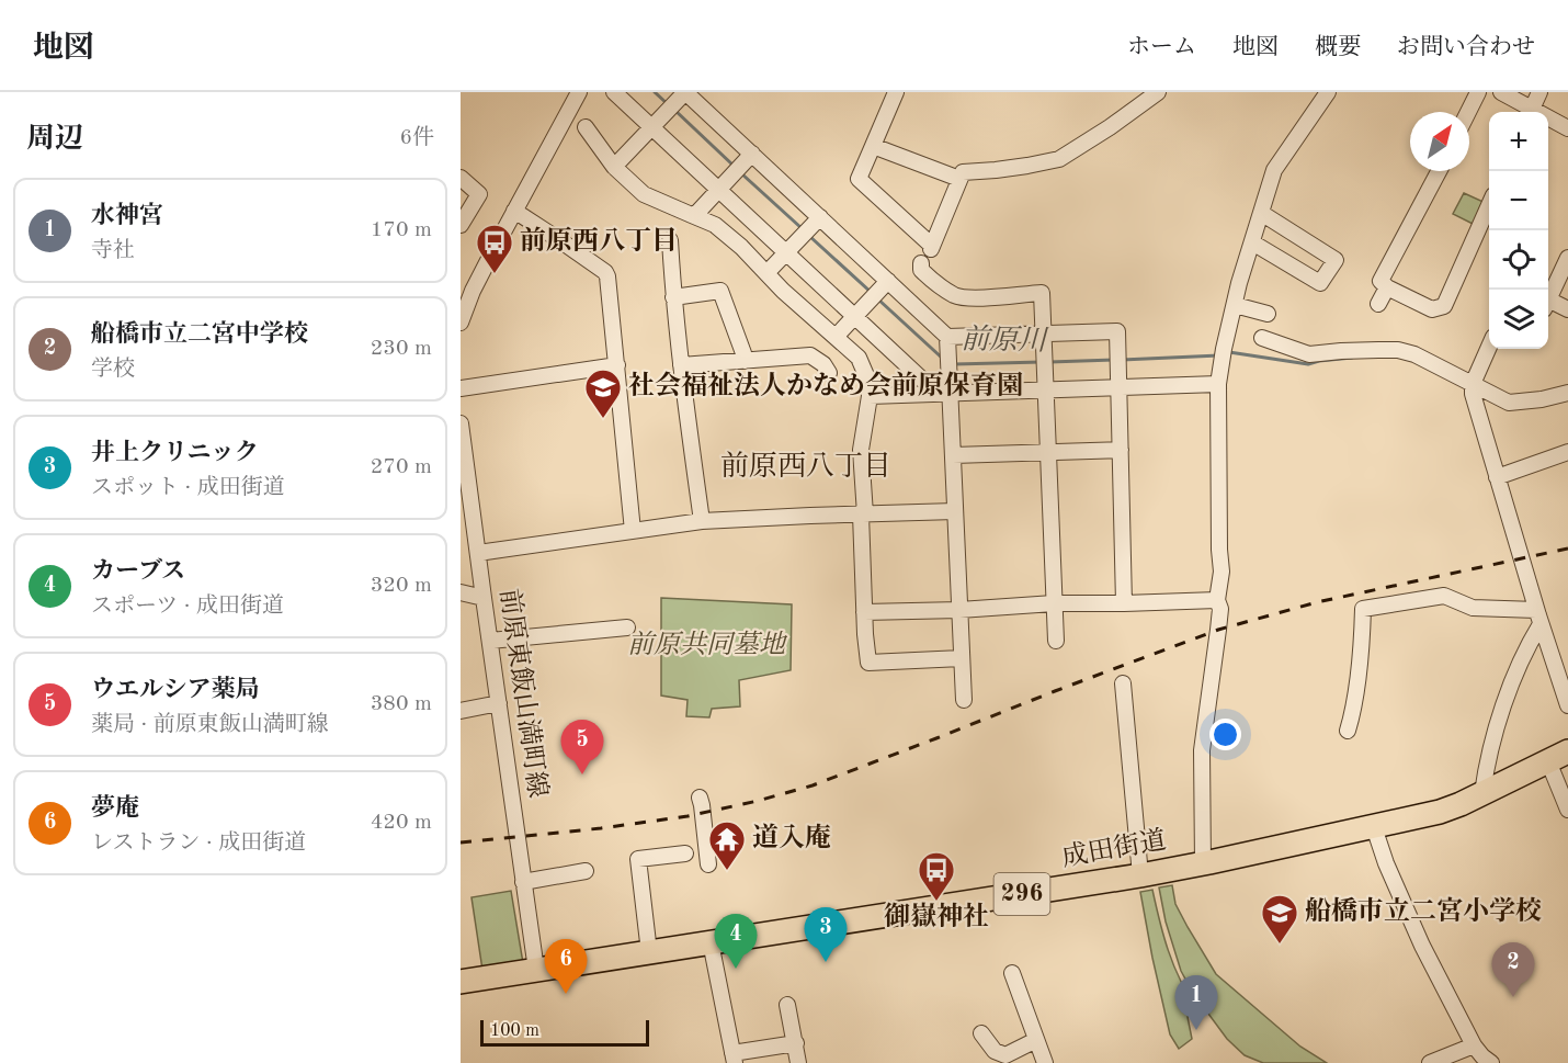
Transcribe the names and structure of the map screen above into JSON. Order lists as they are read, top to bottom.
{
  "streets": {
    "highway": ["成田街道", "296"],
    "street": ["前原東飯山満町線"]
  },
  "crossings": [
    ["前原東飯山満町線", "成田街道"]
  ],
  "districts": ["前原西八丁目"],
  "water": ["前原川"],
  "parks": ["前原共同墓地"],
  "places": {
    "bus stop": ["前原西八丁目", "御嶽神社"],
    "school or university": ["社会福祉法人かなめ会前原保育園", "船橋市立二宮小学校"],
    "temple": ["道入庵"]
  },
  "scale_bar": "100 m",
  "north": "top right",
  "page": {
    "header": "地図",
    "nav": [
      "ホーム",
      "地図",
      "概要",
      "お問い合わせ"
    ],
    "heading": ["周辺", "6件"],
    "map_buttons": ["+", "−"],
    "list": [
      {
        "mark": "1",
        "name": "水神宮",
        "note": "寺社",
        "value": "170 m"
      },
      {
        "mark": "2",
        "name": "船橋市立二宮中学校",
        "note": "学校",
        "value": "230 m"
      },
      {
        "mark": "3",
        "name": "井上クリニック",
        "note": "スポット · 成田街道",
        "value": "270 m"
      },
      {
        "mark": "4",
        "name": "カーブス",
        "note": "スポーツ · 成田街道",
        "value": "320 m"
      },
      {
        "mark": "5",
        "name": "ウエルシア薬局",
        "note": "薬局 · 前原東飯山満町線",
        "value": "380 m"
      },
      {
        "mark": "6",
        "name": "夢庵",
        "note": "レストラン · 成田街道",
        "value": "420 m"
      }
    ],
    "pins": [
      "5",
      "3",
      "4",
      "6",
      "2",
      "1"
    ],
    "scale": "100 m"
  }
}
